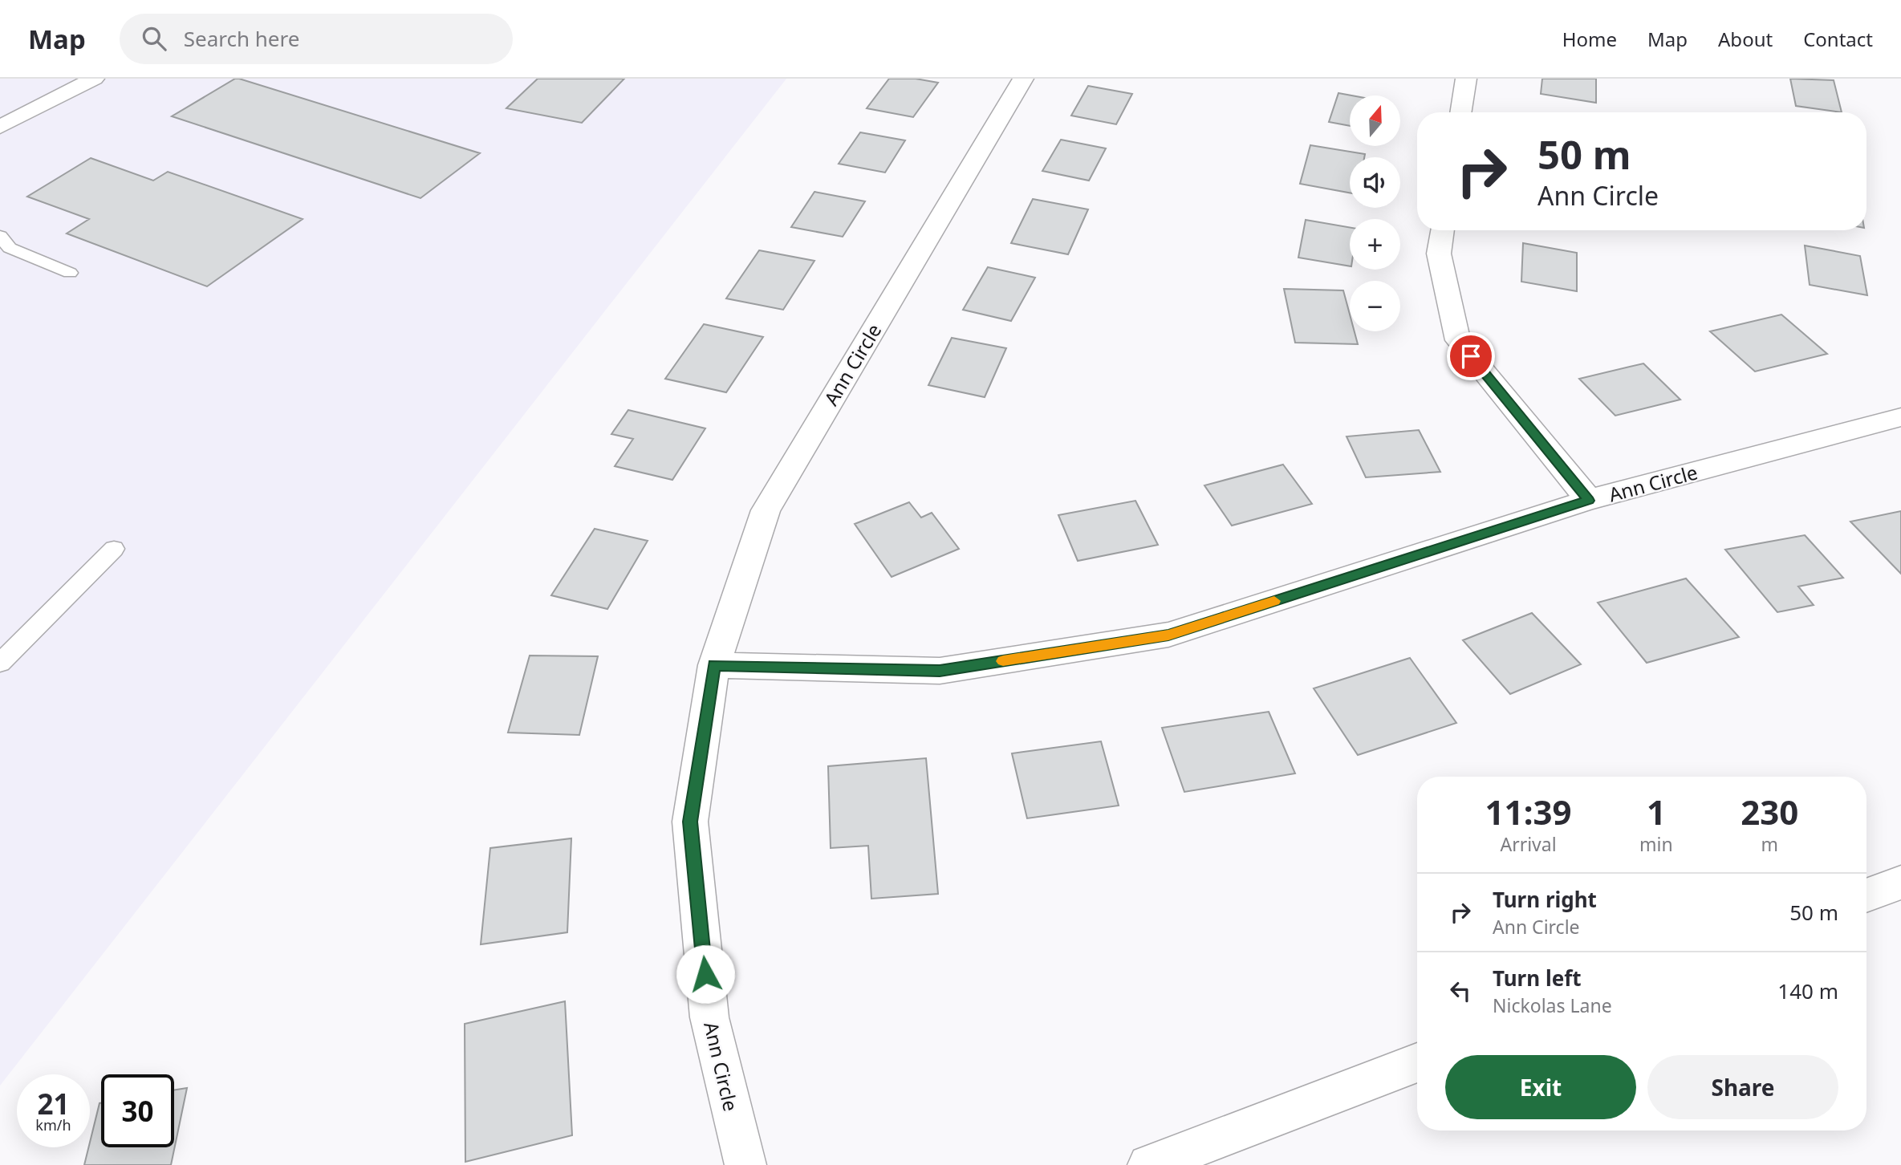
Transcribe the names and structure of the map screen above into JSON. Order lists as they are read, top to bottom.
{
  "streets": {
    "street": ["Ann Circle"]
  },
  "north": "top",
  "page": {
    "header": "Map",
    "search": "Search here",
    "nav": [
      "Home",
      "Map",
      "About",
      "Contact"
    ],
    "map_buttons": ["+", "−"],
    "turn": ["50 m", "Ann Circle"],
    "eta": [
      "11:39",
      "Arrival",
      "1",
      "min",
      "230",
      "m"
    ],
    "list": [
      {
        "name": "Turn right",
        "note": "Ann Circle",
        "value": "50 m"
      },
      {
        "name": "Turn left",
        "note": "Nickolas Lane",
        "value": "140 m"
      }
    ],
    "buttons": ["Exit", "Share"],
    "speed": "21 km/h",
    "limit": "30"
  }
}
